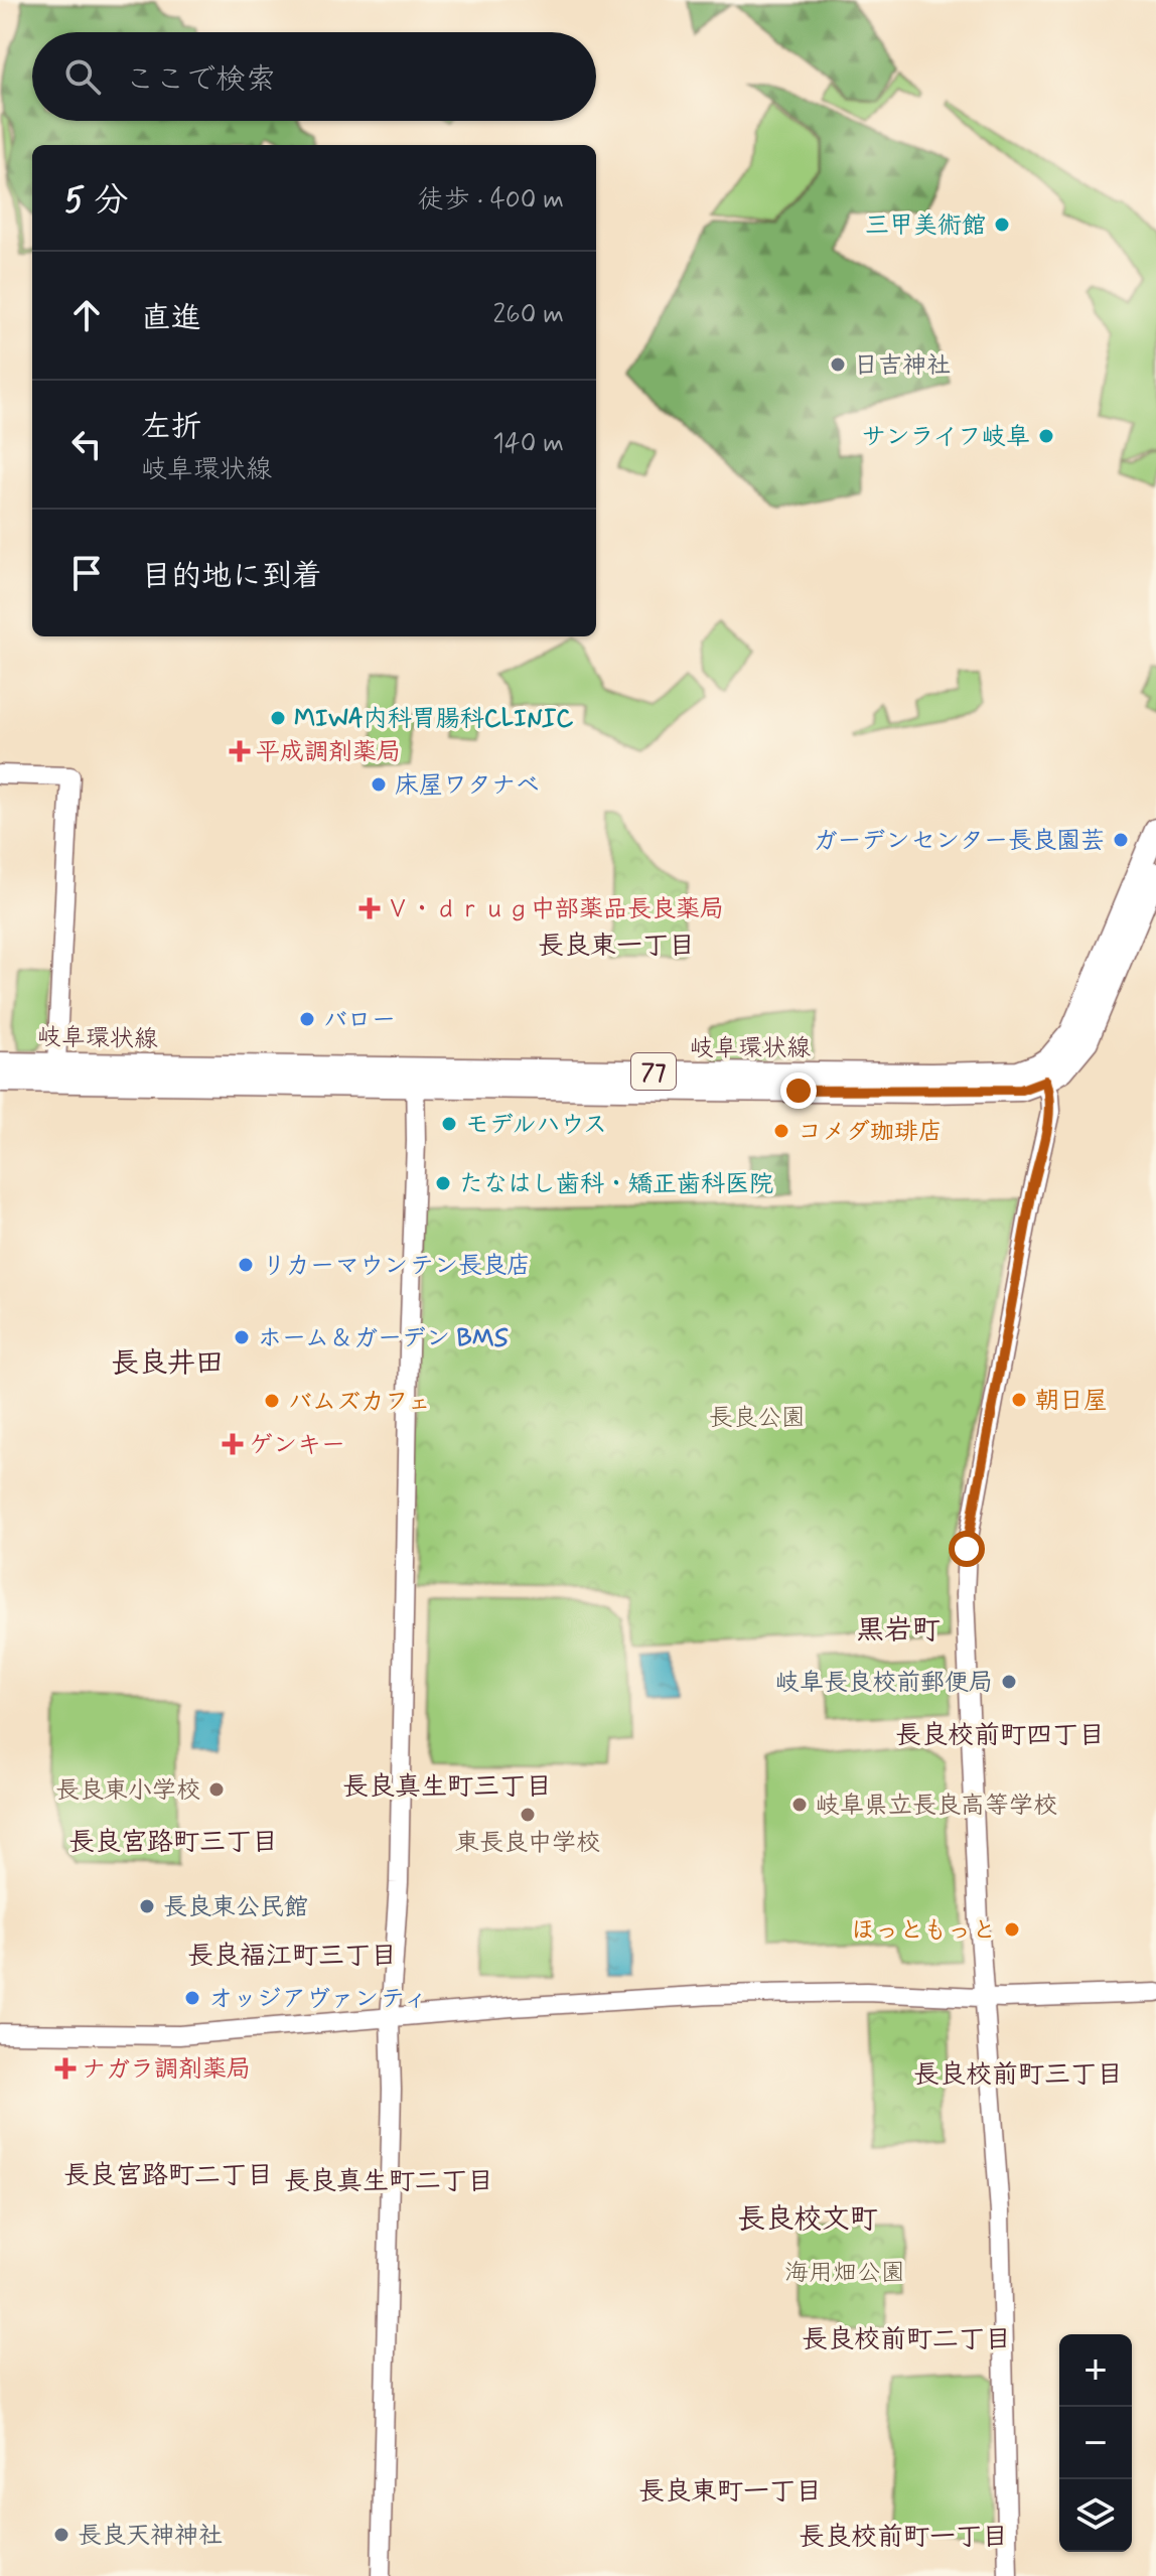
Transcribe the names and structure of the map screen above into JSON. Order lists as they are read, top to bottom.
{
  "streets": {
    "main road": ["岐阜環状線", "77"]
  },
  "districts": [
    "長良東一丁目",
    "長良井田",
    "黒岩町",
    "長良校前町四丁目",
    "長良真生町三丁目",
    "長良宮路町三丁目",
    "長良福江町三丁目",
    "長良校前町三丁目",
    "長良宮路町二丁目",
    "長良真生町二丁目",
    "長良校文町",
    "長良校前町二丁目",
    "長良東町一丁目",
    "長良校前町一丁目"
  ],
  "parks": ["長良公園", "海用畑公園"],
  "places": {
    "other": [
      "三甲美術館",
      "日吉神社",
      "サンライフ岐阜",
      "MIWA内科胃腸科CLINIC",
      "床屋ワタナベ",
      "ガーデンセンター長良園芸",
      "バロー",
      "モデルハウス",
      "コメダ珈琲店",
      "たなはし歯科・矯正歯科医院",
      "リカーマウンテン長良店",
      "ホーム＆ガーデン BMS",
      "朝日屋",
      "バムズカフェ",
      "岐阜長良校前郵便局",
      "長良東小学校",
      "岐阜県立長良高等学校",
      "東長良中学校",
      "長良東公民館",
      "ほっともっと",
      "オッジアヴァンティ",
      "長良天神神社"
    ],
    "health": [
      "平成調剤薬局",
      "Ｖ・ｄｒｕｇ中部薬品長良薬局",
      "ゲンキー",
      "ナガラ調剤薬局"
    ]
  },
  "page": {
    "search": "ここで検索",
    "heading": ["5 分", "徒歩 · 400 m"],
    "list": [
      ["直進", "260 m"],
      ["左折", "岐阜環状線", "140 m"],
      "目的地に到着"
    ],
    "map_buttons": ["+", "−"]
  }
}
